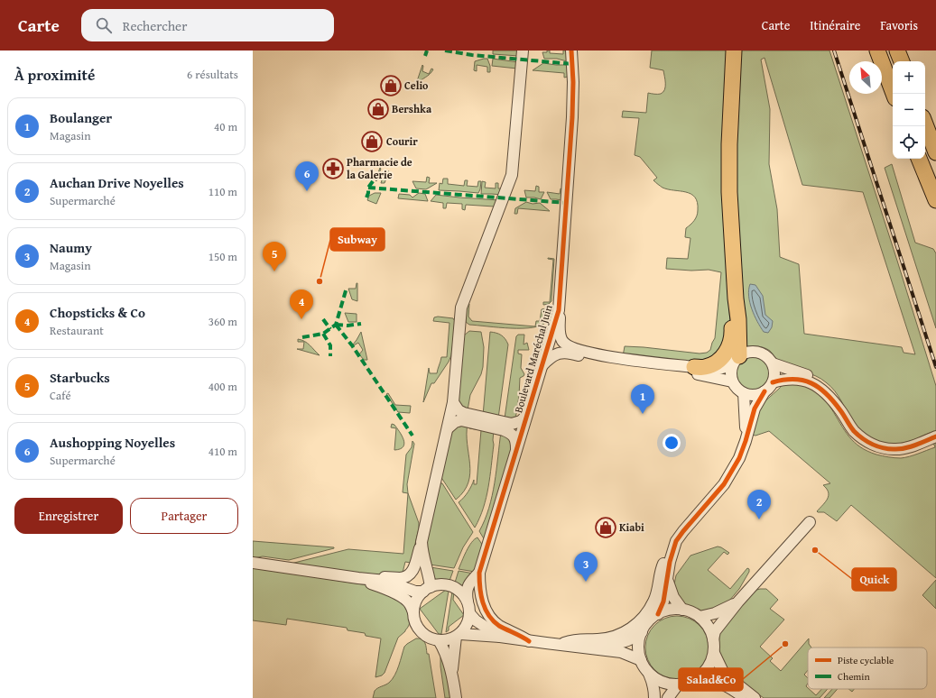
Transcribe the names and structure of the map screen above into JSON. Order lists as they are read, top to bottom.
{
  "streets": {
    "street": ["Boulevard Maréchal Juin"]
  },
  "places": {
    "shop": [
      "Celio",
      "Bershka",
      "Courir",
      "Kiabi"
    ],
    "pharmacy": ["Pharmacie de la Galerie"],
    "other": ["Subway", "Quick", "Salad&Co"]
  },
  "legend": ["Piste cyclable", "Chemin"],
  "north": "top left",
  "page": {
    "header": "Carte",
    "search": "Rechercher",
    "nav": ["Carte", "Itinéraire", "Favoris"],
    "heading": ["À proximité", "6 résultats"],
    "map_buttons": ["+", "−"],
    "list": [
      {
        "mark": "1",
        "name": "Boulanger",
        "note": "Magasin",
        "value": "40 m"
      },
      {
        "mark": "2",
        "name": "Auchan Drive Noyelles",
        "note": "Supermarché",
        "value": "110 m"
      },
      {
        "mark": "3",
        "name": "Naumy",
        "note": "Magasin",
        "value": "150 m"
      },
      {
        "mark": "4",
        "name": "Chopsticks & Co",
        "note": "Restaurant",
        "value": "360 m"
      },
      {
        "mark": "5",
        "name": "Starbucks",
        "note": "Café",
        "value": "400 m"
      },
      {
        "mark": "6",
        "name": "Aushopping Noyelles",
        "note": "Supermarché",
        "value": "410 m"
      }
    ],
    "pins": [
      "6",
      "5",
      "4",
      "1",
      "2",
      "3"
    ],
    "buttons": ["Enregistrer", "Partager"]
  }
}
